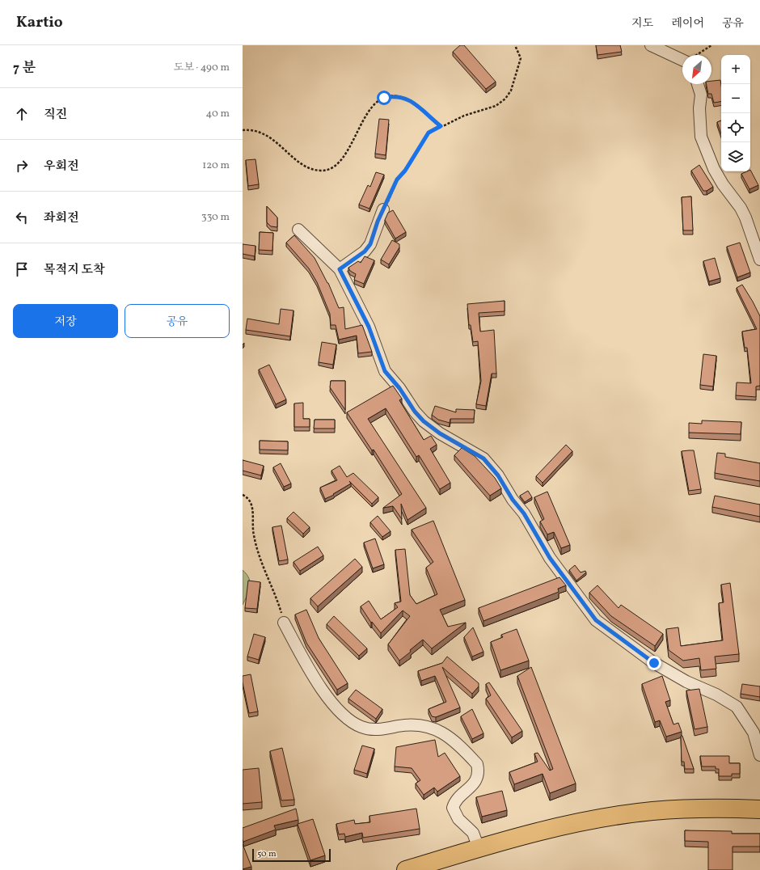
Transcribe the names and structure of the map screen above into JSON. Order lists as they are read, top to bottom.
{
  "scale_bar": "50 m",
  "north": "bottom left",
  "page": {
    "header": "Kartio",
    "nav": ["지도", "레이어", "공유"],
    "heading": ["7 분", "도보 · 490 m"],
    "map_buttons": ["+", "−"],
    "list": [
      ["직진", "40 m"],
      ["우회전", "120 m"],
      ["좌회전", "330 m"],
      "목적지 도착"
    ],
    "buttons": ["저장", "공유"],
    "scale": "50 m"
  }
}
